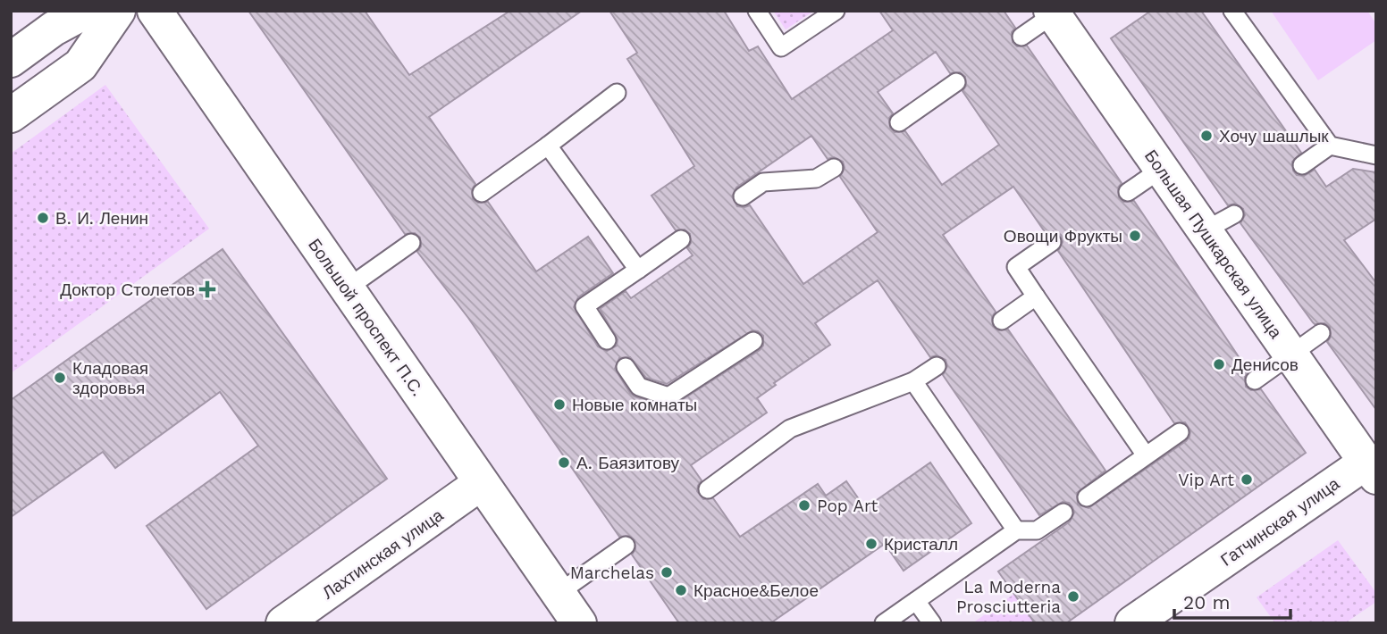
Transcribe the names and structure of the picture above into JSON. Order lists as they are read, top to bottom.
{
  "streets": {
    "main road": [
      "Большая Пушкарская улица",
      "Большой проспект П.С.",
      "Гатчинская улица",
      "Лахтинская улица"
    ]
  },
  "crossings": [
    ["Большая Пушкарская улица", "Гатчинская улица"],
    ["Большой проспект П.С.", "Лахтинская улица"]
  ],
  "places": {
    "other": [
      "Хочу шашлык",
      "В. И. Ленин",
      "Овощи Фрукты",
      "Денисов",
      "Кладовая здоровья",
      "Новые комнаты",
      "А. Баязитову",
      "Vip Art",
      "Pop Art",
      "Кристалл",
      "Marchelas",
      "Красное&Белое",
      "La Moderna Prosciutteria"
    ],
    "health": ["Доктор Столетов"]
  },
  "scale_bar": "20 m"
}
